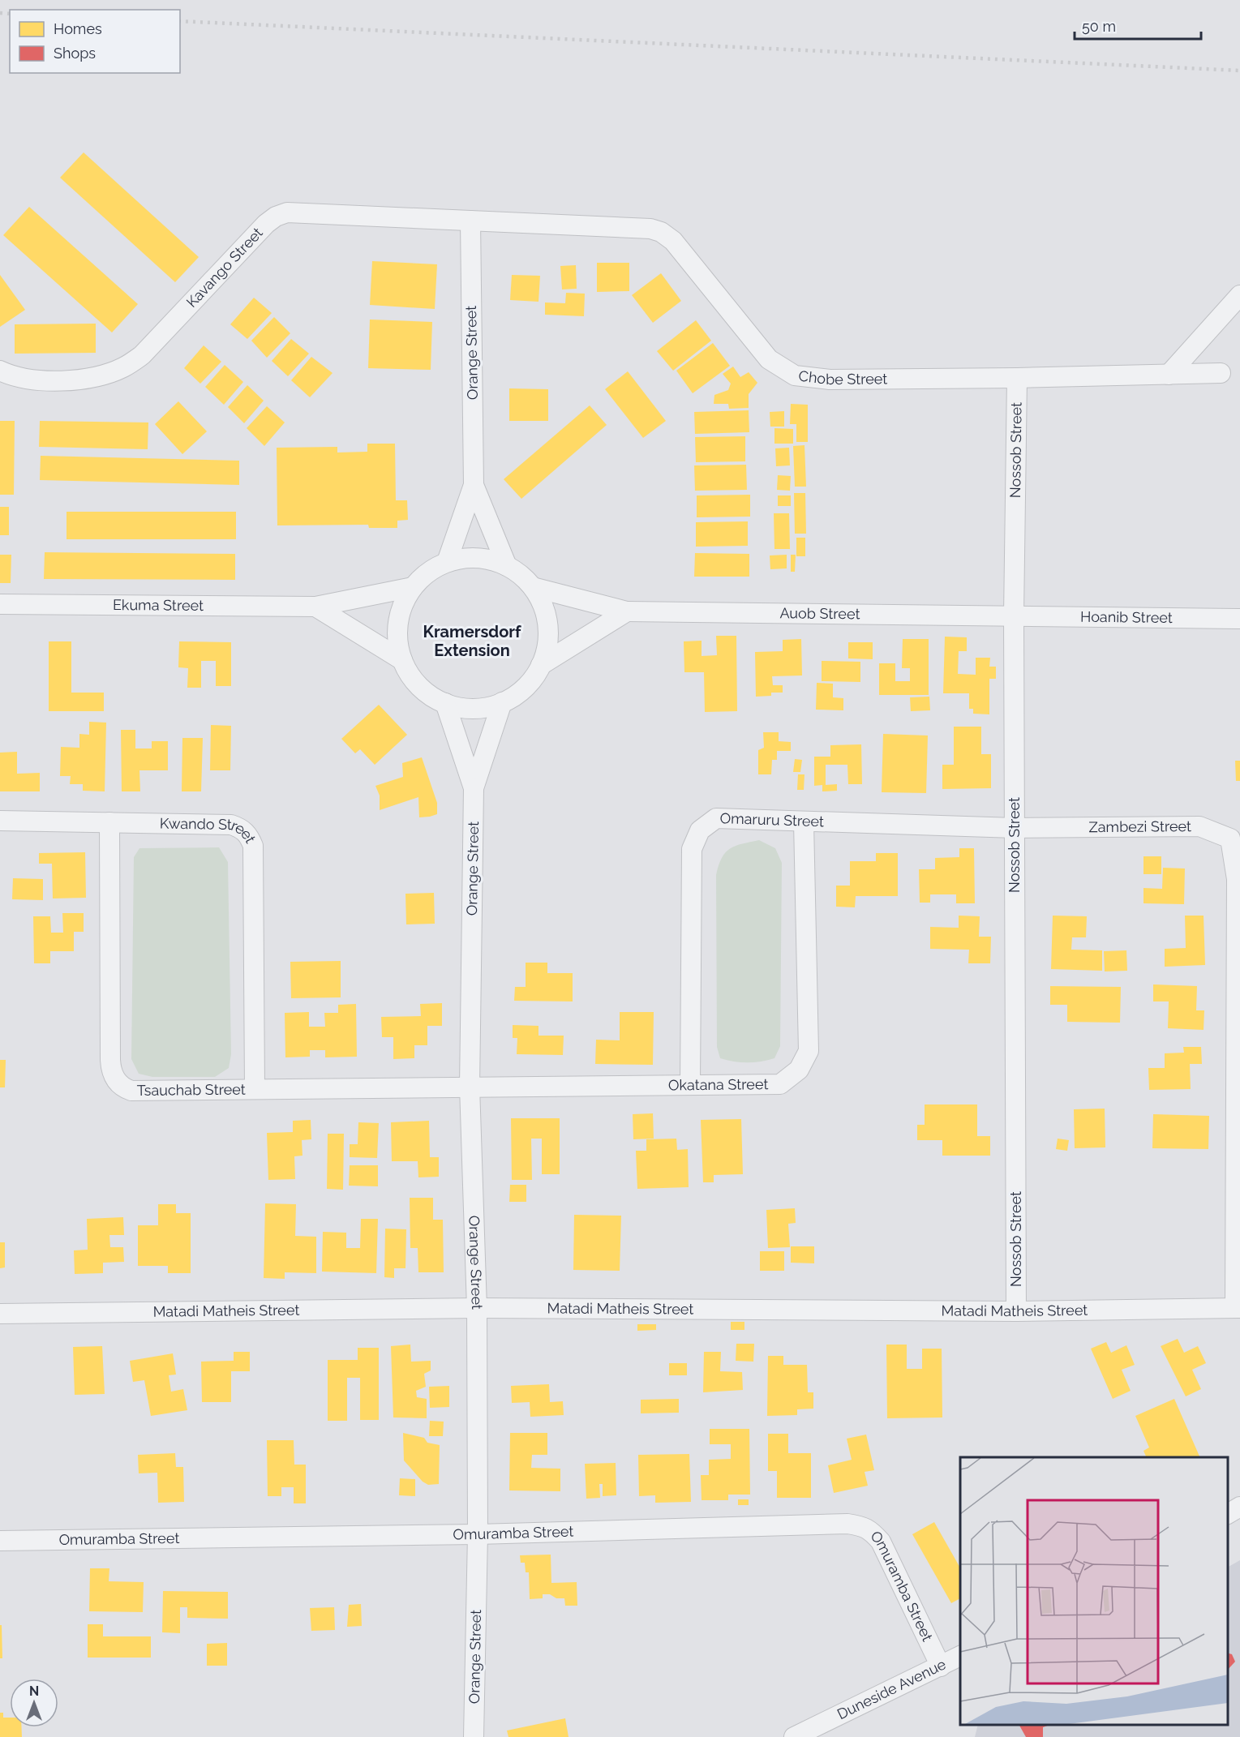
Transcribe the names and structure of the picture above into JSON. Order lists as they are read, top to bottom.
{
  "streets": {
    "street": [
      "Kavango Street",
      "Orange Street",
      "Chobe Street",
      "Nossob Street",
      "Ekuma Street",
      "Auob Street",
      "Hoanib Street",
      "Omaruru Street",
      "Zambezi Street",
      "Kwando Street",
      "Okatana Street",
      "Tsauchab Street",
      "Matadi Matheis Street",
      "Omuramba Street",
      "Duneside Avenue"
    ]
  },
  "crossings": [
    ["Kavango Street", "Orange Street"],
    ["Kavango Street", "Chobe Street"],
    ["Orange Street", "Chobe Street"],
    ["Orange Street", "Ekuma Street"],
    ["Orange Street", "Auob Street"],
    ["Orange Street", "Okatana Street"],
    ["Orange Street", "Tsauchab Street"],
    ["Orange Street", "Matadi Matheis Street"],
    ["Orange Street", "Omuramba Street"],
    ["Chobe Street", "Nossob Street"],
    ["Nossob Street", "Auob Street"],
    ["Nossob Street", "Hoanib Street"],
    ["Nossob Street", "Omaruru Street"],
    ["Nossob Street", "Zambezi Street"],
    ["Nossob Street", "Matadi Matheis Street"],
    ["Ekuma Street", "Auob Street"],
    ["Auob Street", "Hoanib Street"],
    ["Omaruru Street", "Zambezi Street"],
    ["Omaruru Street", "Okatana Street"],
    ["Zambezi Street", "Matadi Matheis Street"],
    ["Kwando Street", "Tsauchab Street"],
    ["Okatana Street", "Tsauchab Street"],
    ["Omuramba Street", "Duneside Avenue"]
  ],
  "districts": ["Kramersdorf Extension"],
  "legend": ["Homes", "Shops"],
  "scale_bar": "50 m",
  "north": "top"
}
